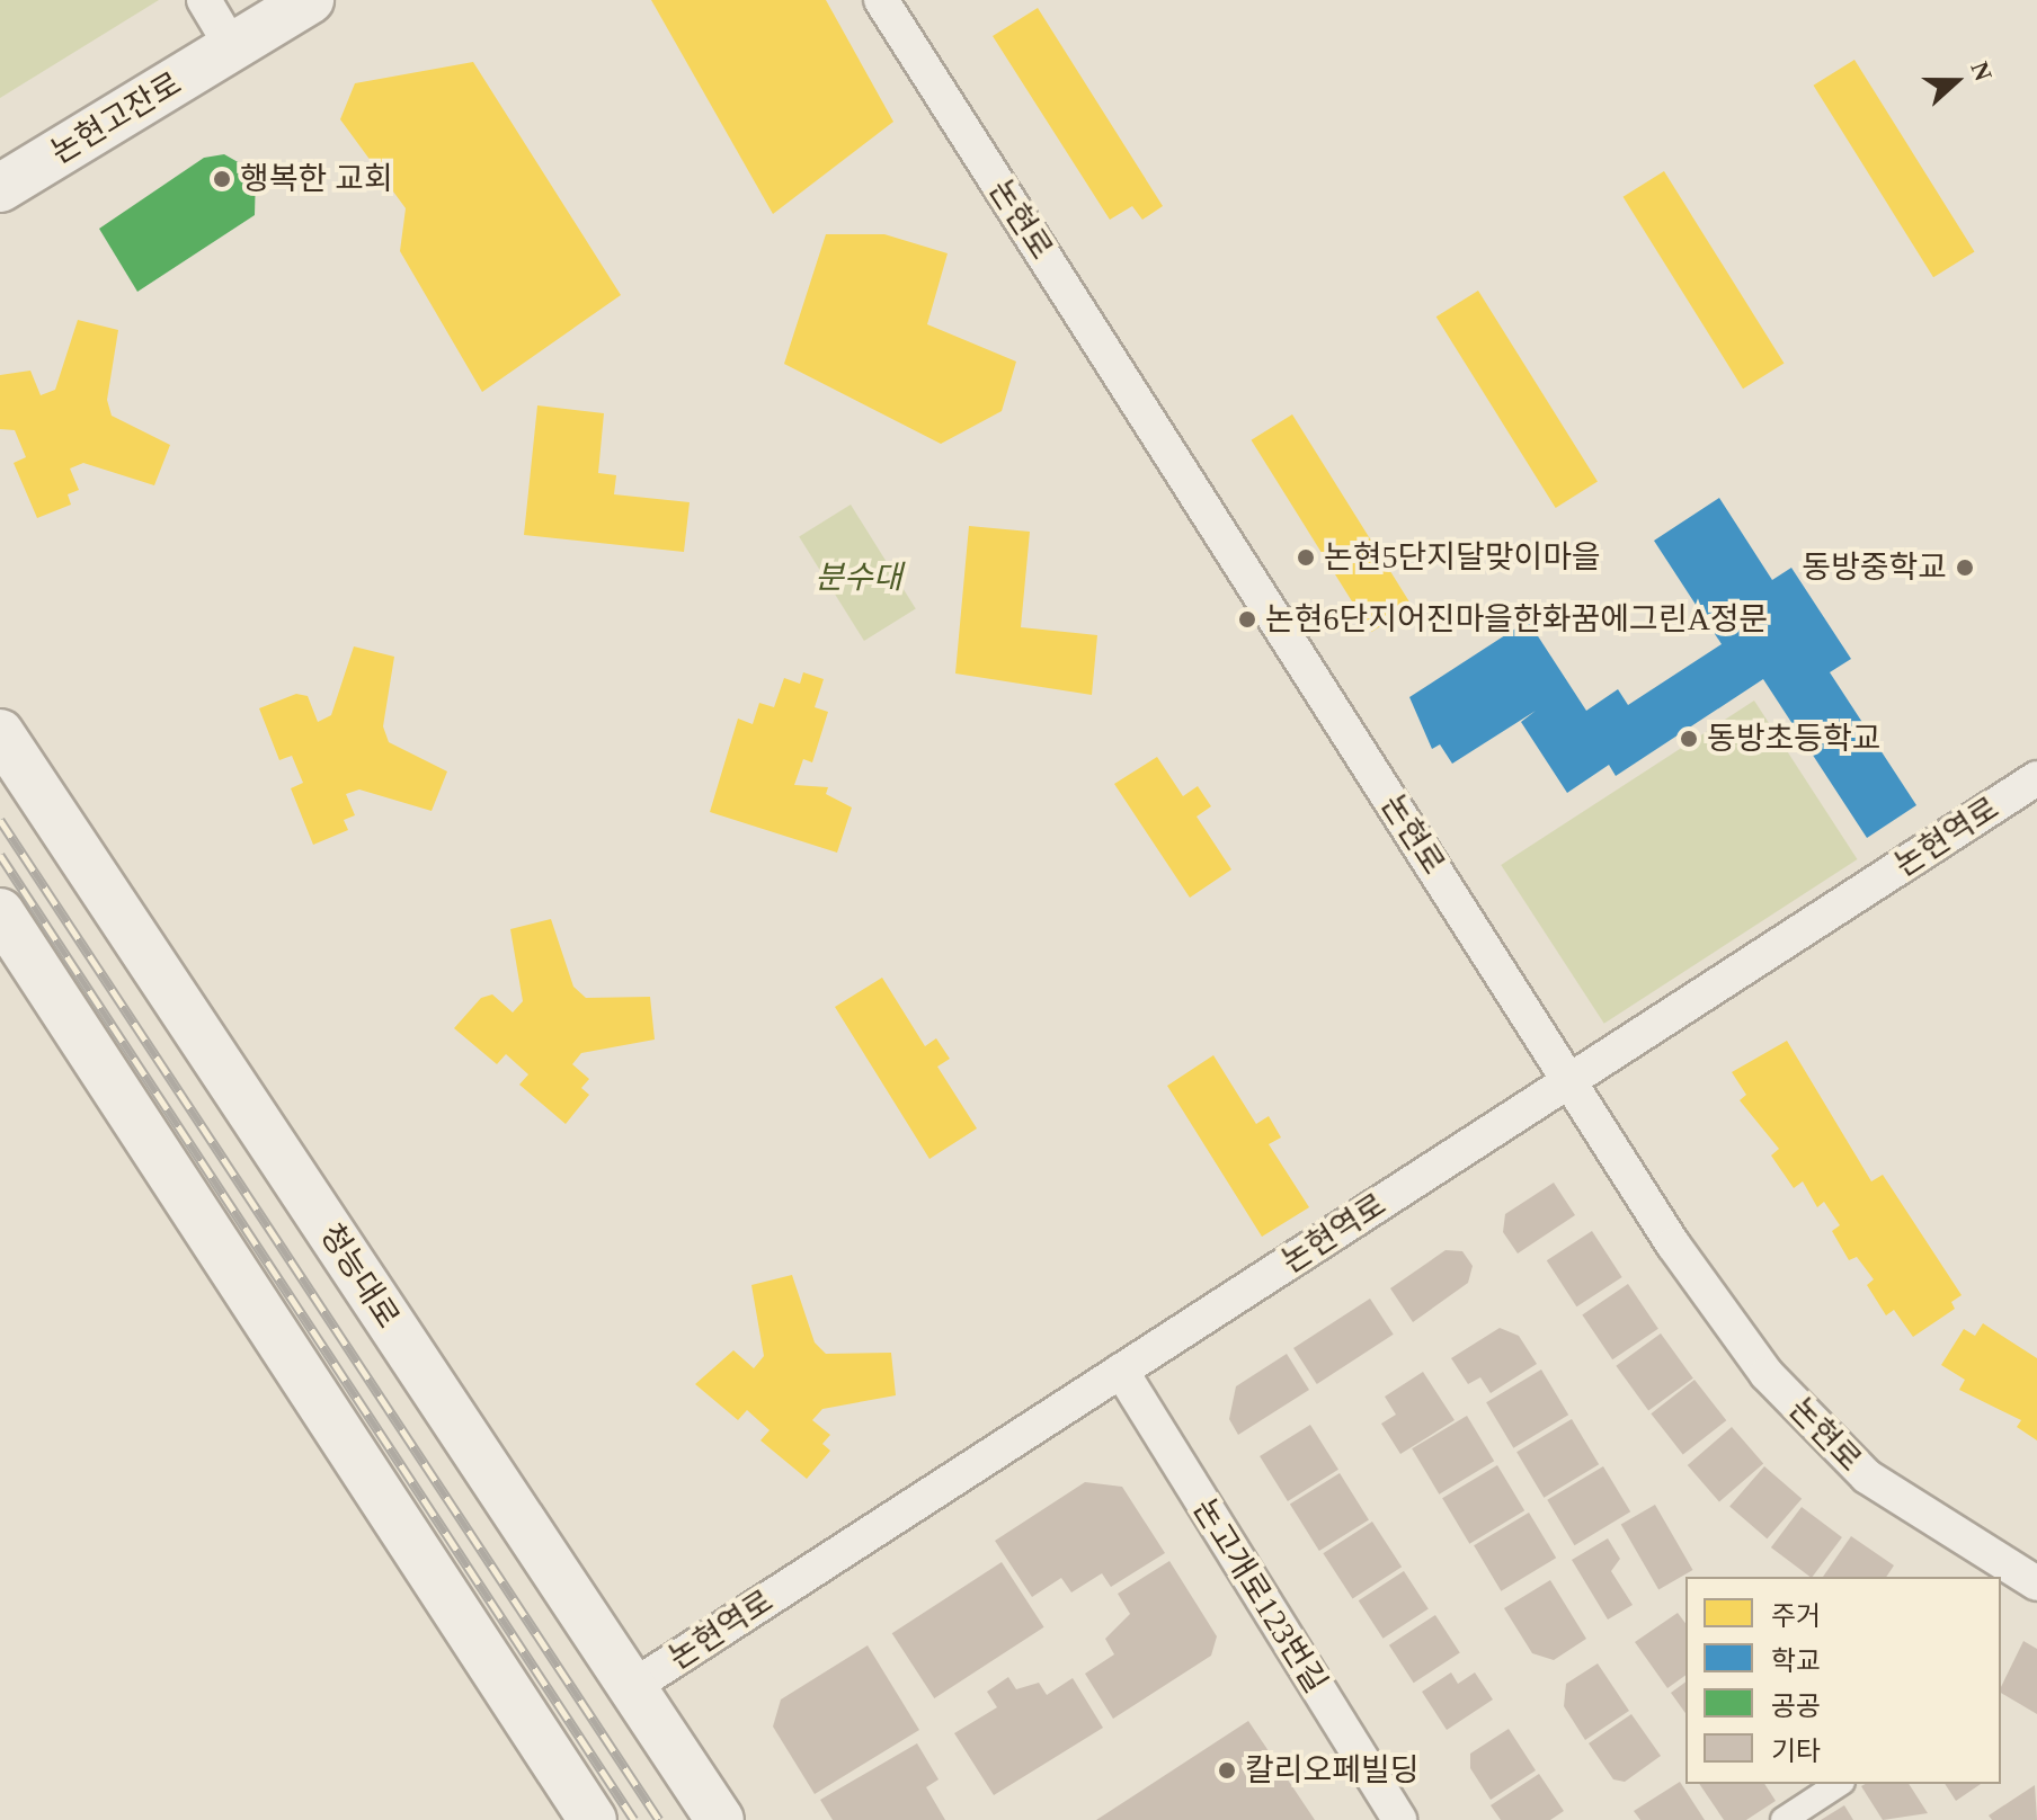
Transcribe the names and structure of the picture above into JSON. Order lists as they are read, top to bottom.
{
  "streets": {
    "main road": ["논현고잔로", "청능대로"],
    "street": ["논현로", "논현역로", "논고개로123번길"]
  },
  "crossings": [
    ["논현로", "논현역로"],
    ["논현역로", "청능대로"],
    ["논현역로", "논고개로123번길"]
  ],
  "parks": ["분수대"],
  "places": [
    "행복한 교회",
    "논현5단지달맞이마을",
    "동방중학교",
    "논현6단지어진마을한화꿈에그린A정문",
    "동방초등학교",
    "칼리오페빌딩"
  ],
  "legend": [
    "주거",
    "학교",
    "공공",
    "기타"
  ],
  "north": "right"
}
